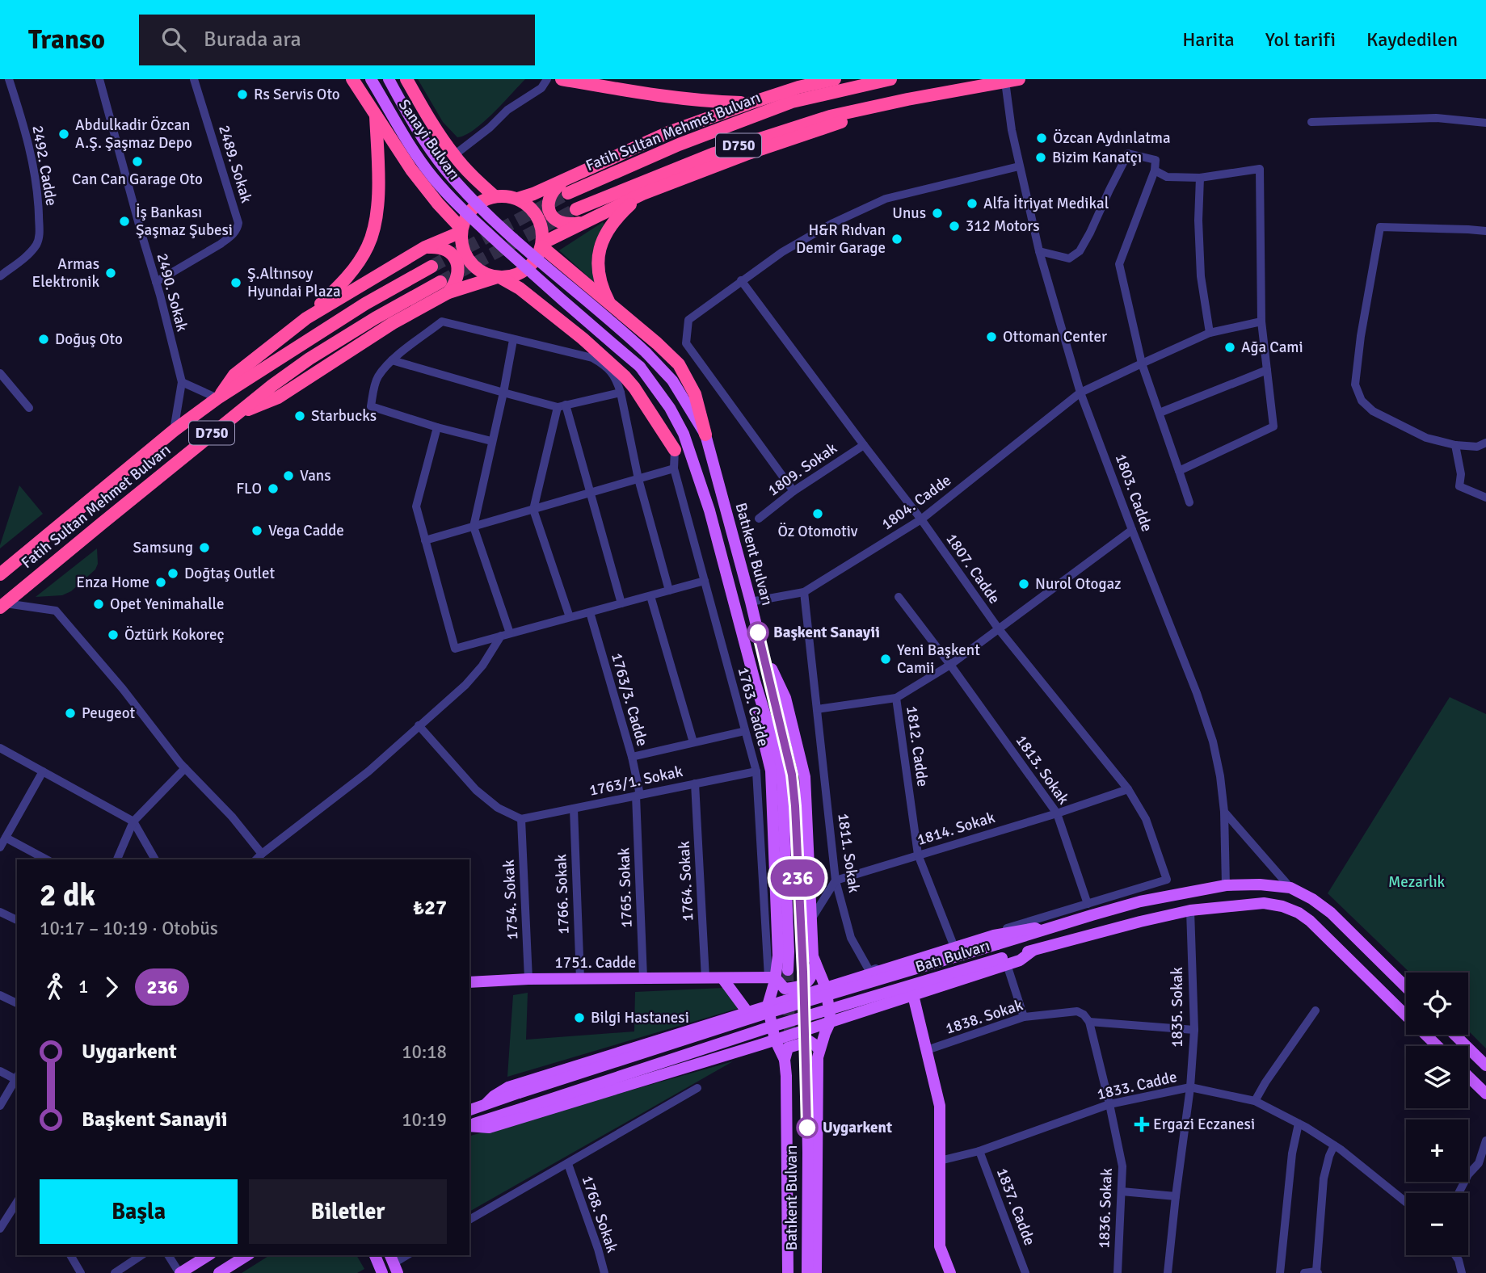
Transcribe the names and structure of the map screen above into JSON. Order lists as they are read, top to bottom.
{
  "streets": {
    "highway": ["Fatih Sultan Mehmet Bulvarı", "D750"],
    "main road": [
      "Sanayi Bulvarı",
      "Batıkent Bulvarı",
      "Batı Bulvarı",
      "1751. Cadde"
    ],
    "street": [
      "2489. Sokak",
      "2492. Cadde",
      "2490. Sokak",
      "1809. Sokak",
      "1803. Cadde",
      "1804. Cadde",
      "1807. Cadde",
      "1763/3. Cadde",
      "1763. Cadde",
      "1812. Cadde",
      "1813. Sokak",
      "1763/1. Sokak",
      "1814. Sokak",
      "1811. Sokak",
      "1764. Sokak",
      "1765. Sokak",
      "1766. Sokak",
      "1754. Sokak",
      "1835. Sokak",
      "1838. Sokak",
      "1833. Cadde",
      "1837. Cadde",
      "1836. Sokak",
      "1768. Sokak"
    ]
  },
  "crossings": [
    ["Fatih Sultan Mehmet Bulvarı", "D750"],
    ["Fatih Sultan Mehmet Bulvarı", "2490. Sokak"],
    ["Sanayi Bulvarı", "Batıkent Bulvarı"],
    ["D750", "1803. Cadde"],
    ["2489. Sokak", "2490. Sokak"],
    ["1809. Sokak", "1807. Cadde"],
    ["1803. Cadde", "1804. Cadde"],
    ["1803. Cadde", "1812. Cadde"],
    ["1803. Cadde", "Batı Bulvarı"],
    ["1804. Cadde", "Batıkent Bulvarı"],
    ["1804. Cadde", "1807. Cadde"],
    ["1804. Cadde", "1811. Sokak"],
    ["1807. Cadde", "1812. Cadde"],
    ["1807. Cadde", "1814. Sokak"],
    ["1807. Cadde", "1811. Sokak"],
    ["1763/3. Cadde", "1763/1. Sokak"],
    ["1763/3. Cadde", "1765. Sokak"],
    ["1763. Cadde", "1763/1. Sokak"],
    ["1763. Cadde", "1751. Cadde"],
    ["1812. Cadde", "1813. Sokak"],
    ["1812. Cadde", "1814. Sokak"],
    ["1812. Cadde", "1811. Sokak"],
    ["1813. Sokak", "1814. Sokak"],
    ["1813. Sokak", "1811. Sokak"],
    ["1763/1. Sokak", "1764. Sokak"],
    ["1763/1. Sokak", "1765. Sokak"],
    ["1763/1. Sokak", "1766. Sokak"],
    ["1763/1. Sokak", "1754. Sokak"],
    ["1814. Sokak", "1811. Sokak"],
    ["1764. Sokak", "1751. Cadde"],
    ["1765. Sokak", "1751. Cadde"],
    ["1766. Sokak", "1751. Cadde"],
    ["1754. Sokak", "1751. Cadde"],
    ["Batı Bulvarı", "1835. Sokak"],
    ["1835. Sokak", "1833. Cadde"],
    ["1838. Sokak", "1836. Sokak"],
    ["1833. Cadde", "1837. Cadde"],
    ["1833. Cadde", "1836. Sokak"]
  ],
  "parks": ["Mezarlık"],
  "places": {
    "other": [
      "Rs Servis Oto",
      "Abdulkadir Özcan A.Ş. Şaşmaz Depo",
      "Özcan Aydınlatma",
      "Bizim Kanatçı",
      "Can Can Garage Oto",
      "Alfa İtriyat Medikal",
      "Unus",
      "İş Bankası Şaşmaz Şubesi",
      "312 Motors",
      "H&R Rıdvan Demir Garage",
      "Armas Elektronik",
      "Ş.Altınsoy Hyundai Plaza",
      "Ottoman Center",
      "Doğuş Oto",
      "Ağa Cami",
      "Starbucks",
      "Vans",
      "FLO",
      "Öz Otomotiv",
      "Vega Cadde",
      "Samsung",
      "Doğtaş Outlet",
      "Enza Home",
      "Nurol Otogaz",
      "Opet Yenimahalle",
      "Başkent Sanayii",
      "Öztürk Kokoreç",
      "Yeni Başkent Camii",
      "Peugeot",
      "Bilgi Hastanesi",
      "Uygarkent"
    ],
    "health": ["Ergazi Eczanesi"]
  },
  "lines": ["bus line 236"],
  "page": {
    "header": "Transo",
    "search": "Burada ara",
    "nav": ["Harita", "Yol tarifi", "Kaydedilen"],
    "on_map": "236",
    "heading": ["2 dk", "10:17 – 10:19 · Otobüs", "₺27"],
    "legs": ["1", "236"],
    "map_buttons": ["+", "−"],
    "list": [
      {
        "name": "Uygarkent",
        "value": "10:18"
      },
      {
        "name": "Başkent Sanayii",
        "value": "10:19"
      }
    ],
    "buttons": ["Başla", "Biletler"]
  }
}
